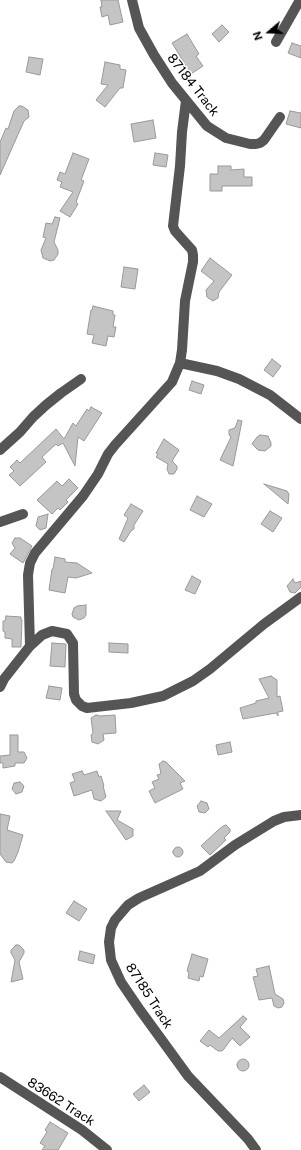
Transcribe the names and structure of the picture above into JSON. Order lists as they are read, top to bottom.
{
  "streets": {
    "street": ["87184 Track", "87185 Track", "83662 Track"]
  },
  "north": "left"
}
